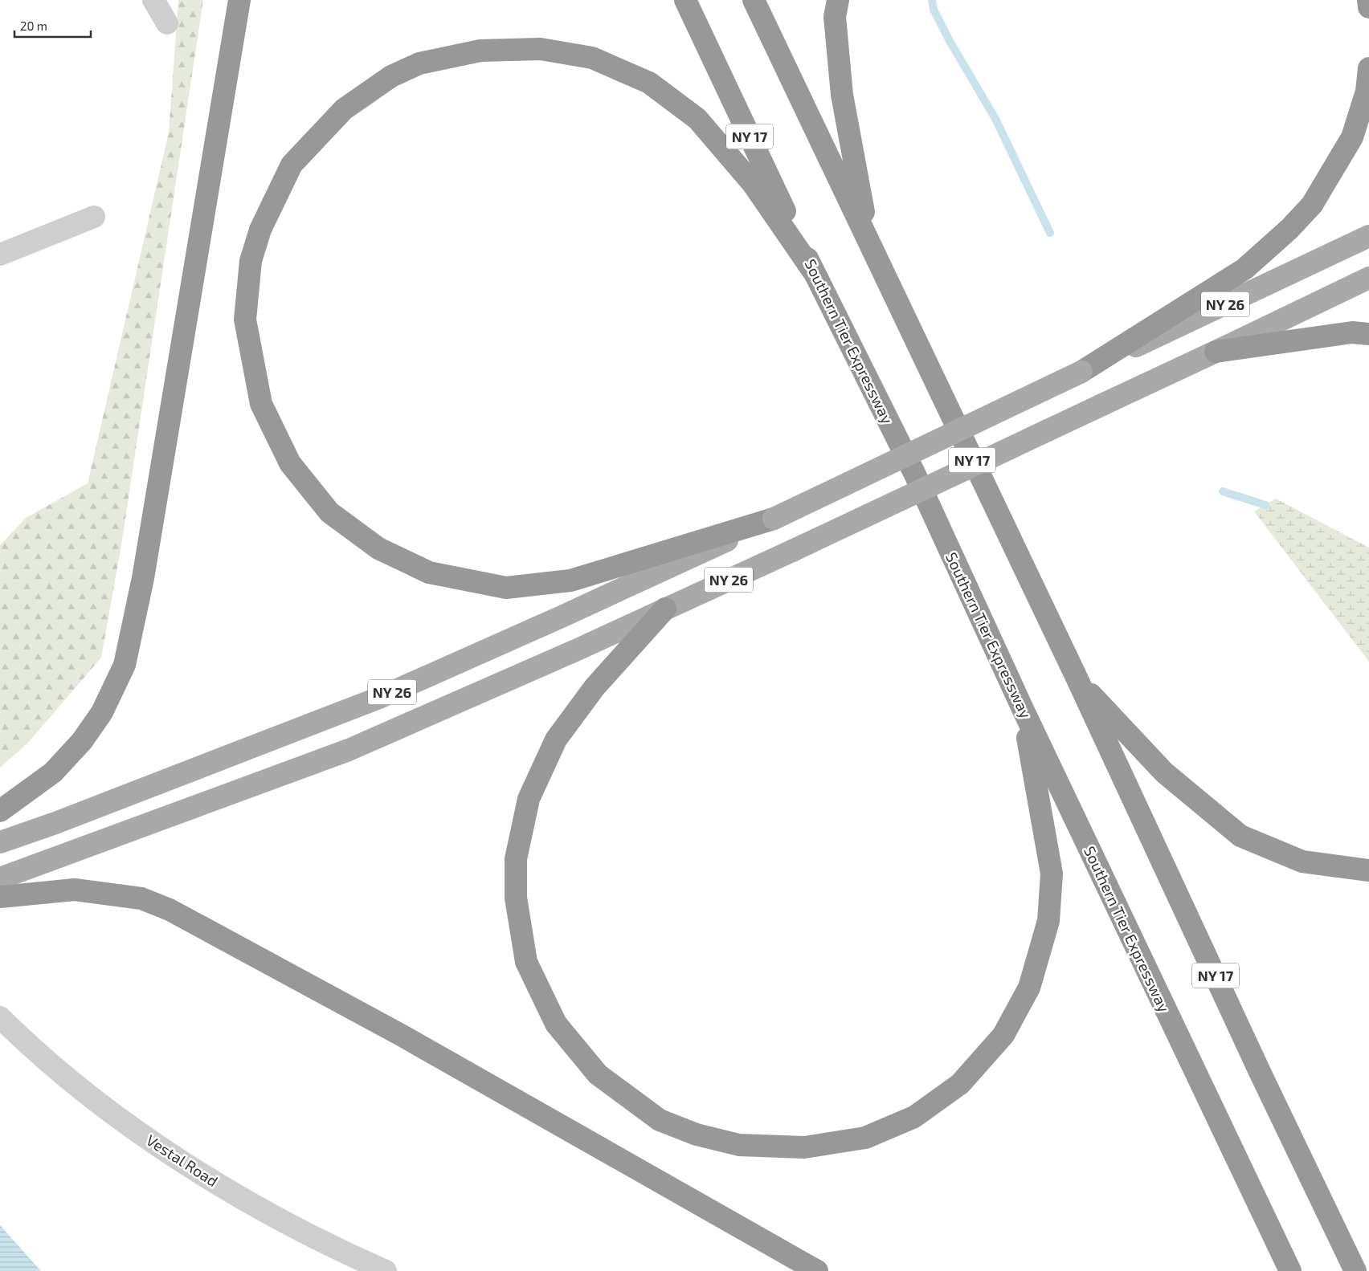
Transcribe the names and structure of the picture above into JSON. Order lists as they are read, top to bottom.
{
  "streets": {
    "highway": ["NY 17", "Southern Tier Expressway"],
    "main road": ["NY 26"],
    "street": ["Vestal Road"]
  },
  "scale_bar": "20 m"
}
